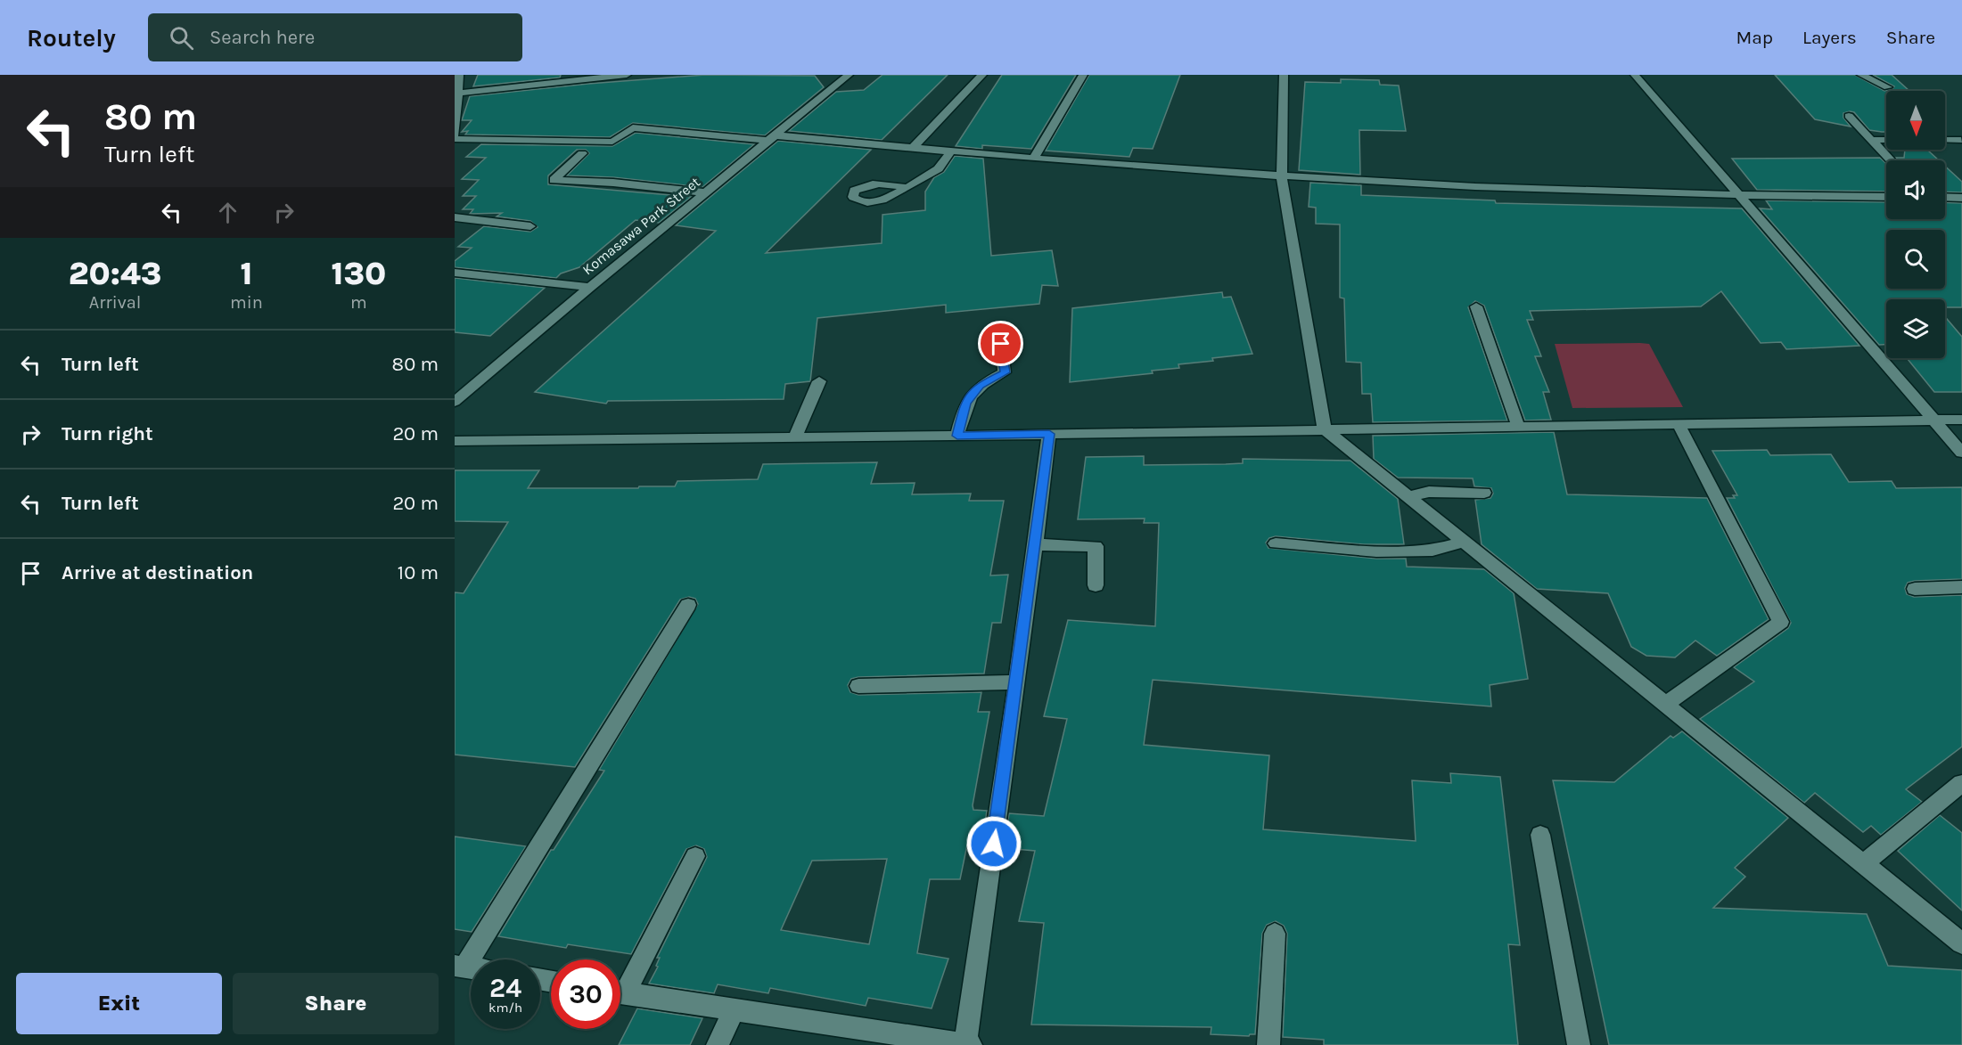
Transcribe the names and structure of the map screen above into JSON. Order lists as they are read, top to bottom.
{
  "streets": {
    "street": ["Komasawa Park Street"]
  },
  "north": "bottom",
  "page": {
    "header": "Routely",
    "search": "Search here",
    "nav": ["Map", "Layers", "Share"],
    "turn": ["80 m", "Turn left"],
    "eta": [
      "20:43",
      "Arrival",
      "1",
      "min",
      "130",
      "m"
    ],
    "list": [
      {
        "name": "Turn left",
        "value": "80 m"
      },
      {
        "name": "Turn right",
        "value": "20 m"
      },
      {
        "name": "Turn left",
        "value": "20 m"
      },
      {
        "name": "Arrive at destination",
        "value": "10 m"
      }
    ],
    "speed": "24 km/h",
    "limit": "30",
    "buttons": ["Exit", "Share"]
  }
}
